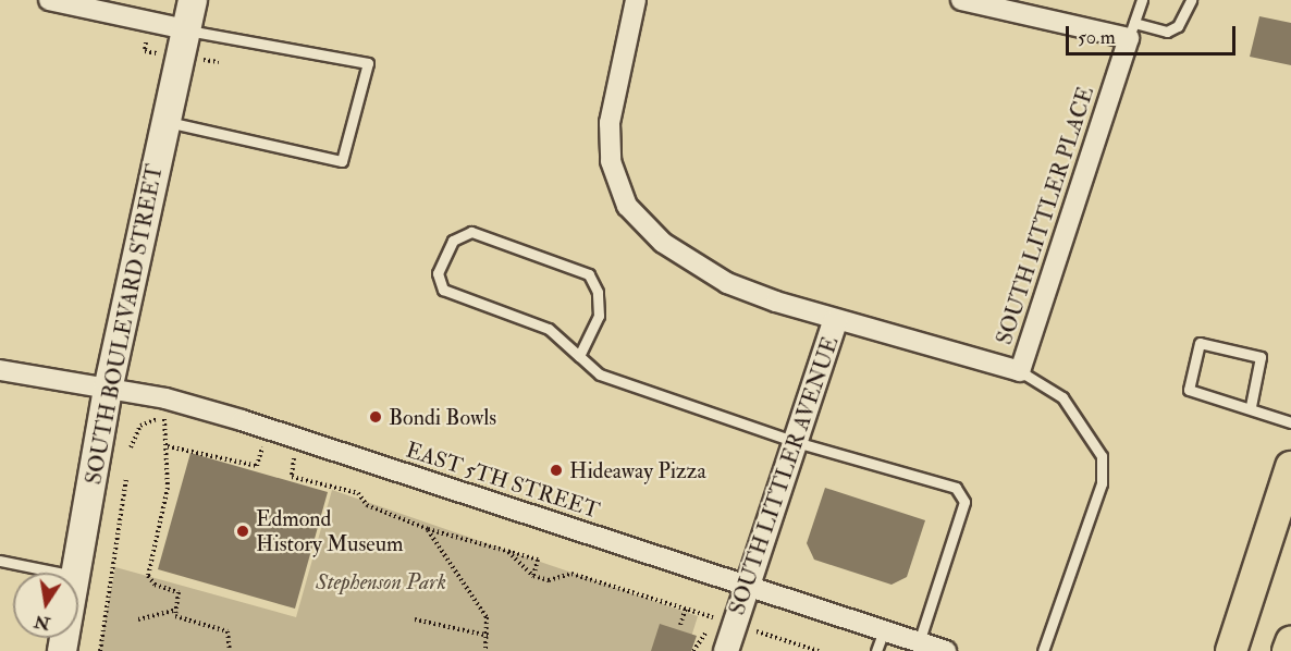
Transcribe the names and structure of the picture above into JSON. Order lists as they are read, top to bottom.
{
  "streets": {
    "main road": ["SOUTH BOULEVARD STREET"],
    "street": ["SOUTH LITTLER PLACE", "SOUTH LITTLER AVENUE", "EAST 5TH STREET"]
  },
  "crossings": [
    ["SOUTH BOULEVARD STREET", "EAST 5TH STREET"],
    ["SOUTH LITTLER AVENUE", "EAST 5TH STREET"]
  ],
  "parks": ["Stephenson Park"],
  "places": ["Bondi Bowls", "Hideaway Pizza", "Edmond History Museum"],
  "scale_bar": "50 m",
  "north": "bottom"
}
